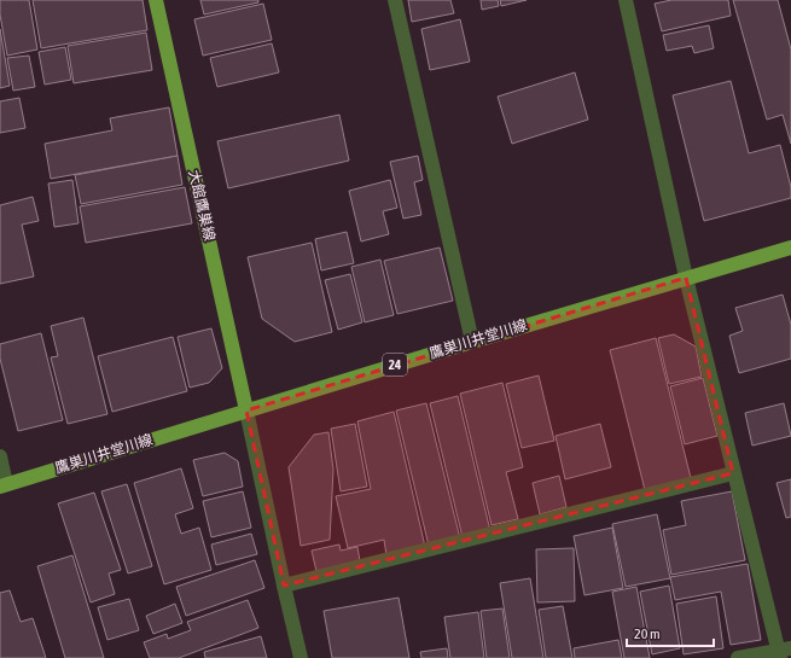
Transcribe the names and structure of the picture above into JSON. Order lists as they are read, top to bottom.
{
  "streets": {
    "main road": ["大館鷹巣線", "鷹巣川井堂川線", "24"]
  },
  "crossings": [
    ["大館鷹巣線", "鷹巣川井堂川線"]
  ],
  "scale_bar": "20 m"
}
